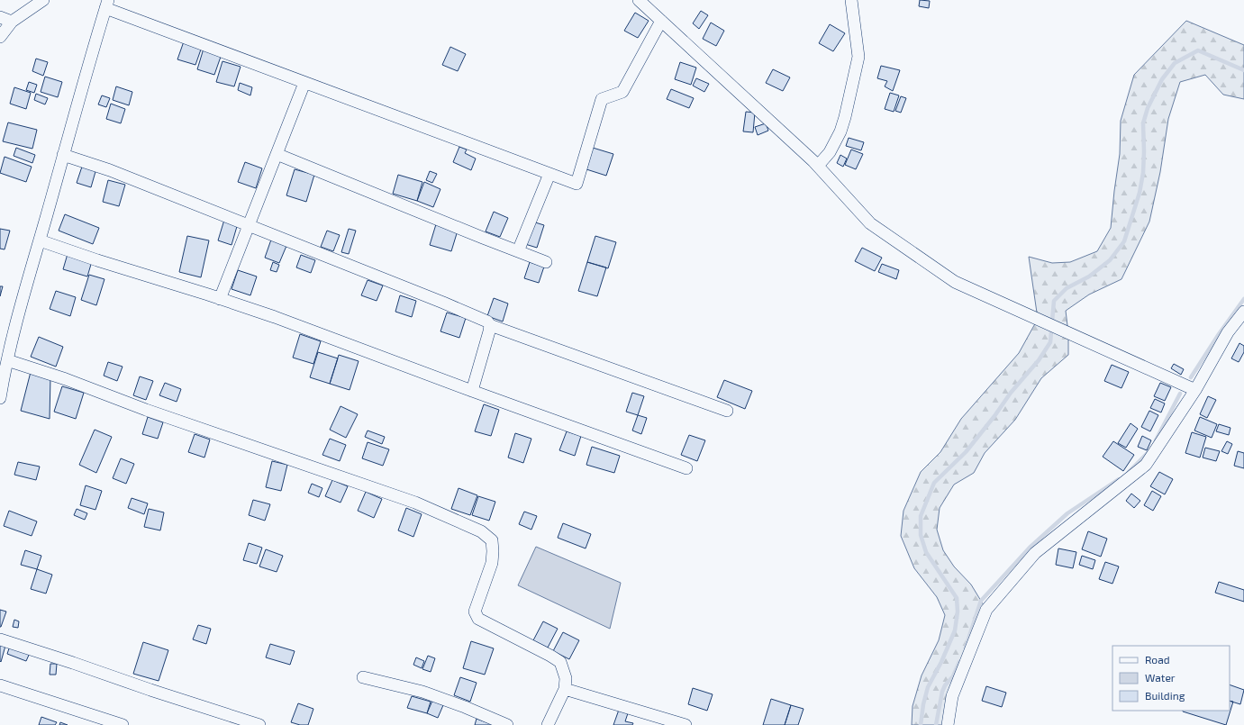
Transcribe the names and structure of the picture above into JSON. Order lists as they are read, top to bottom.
{
  "legend": ["Road", "Water", "Building"]
}
